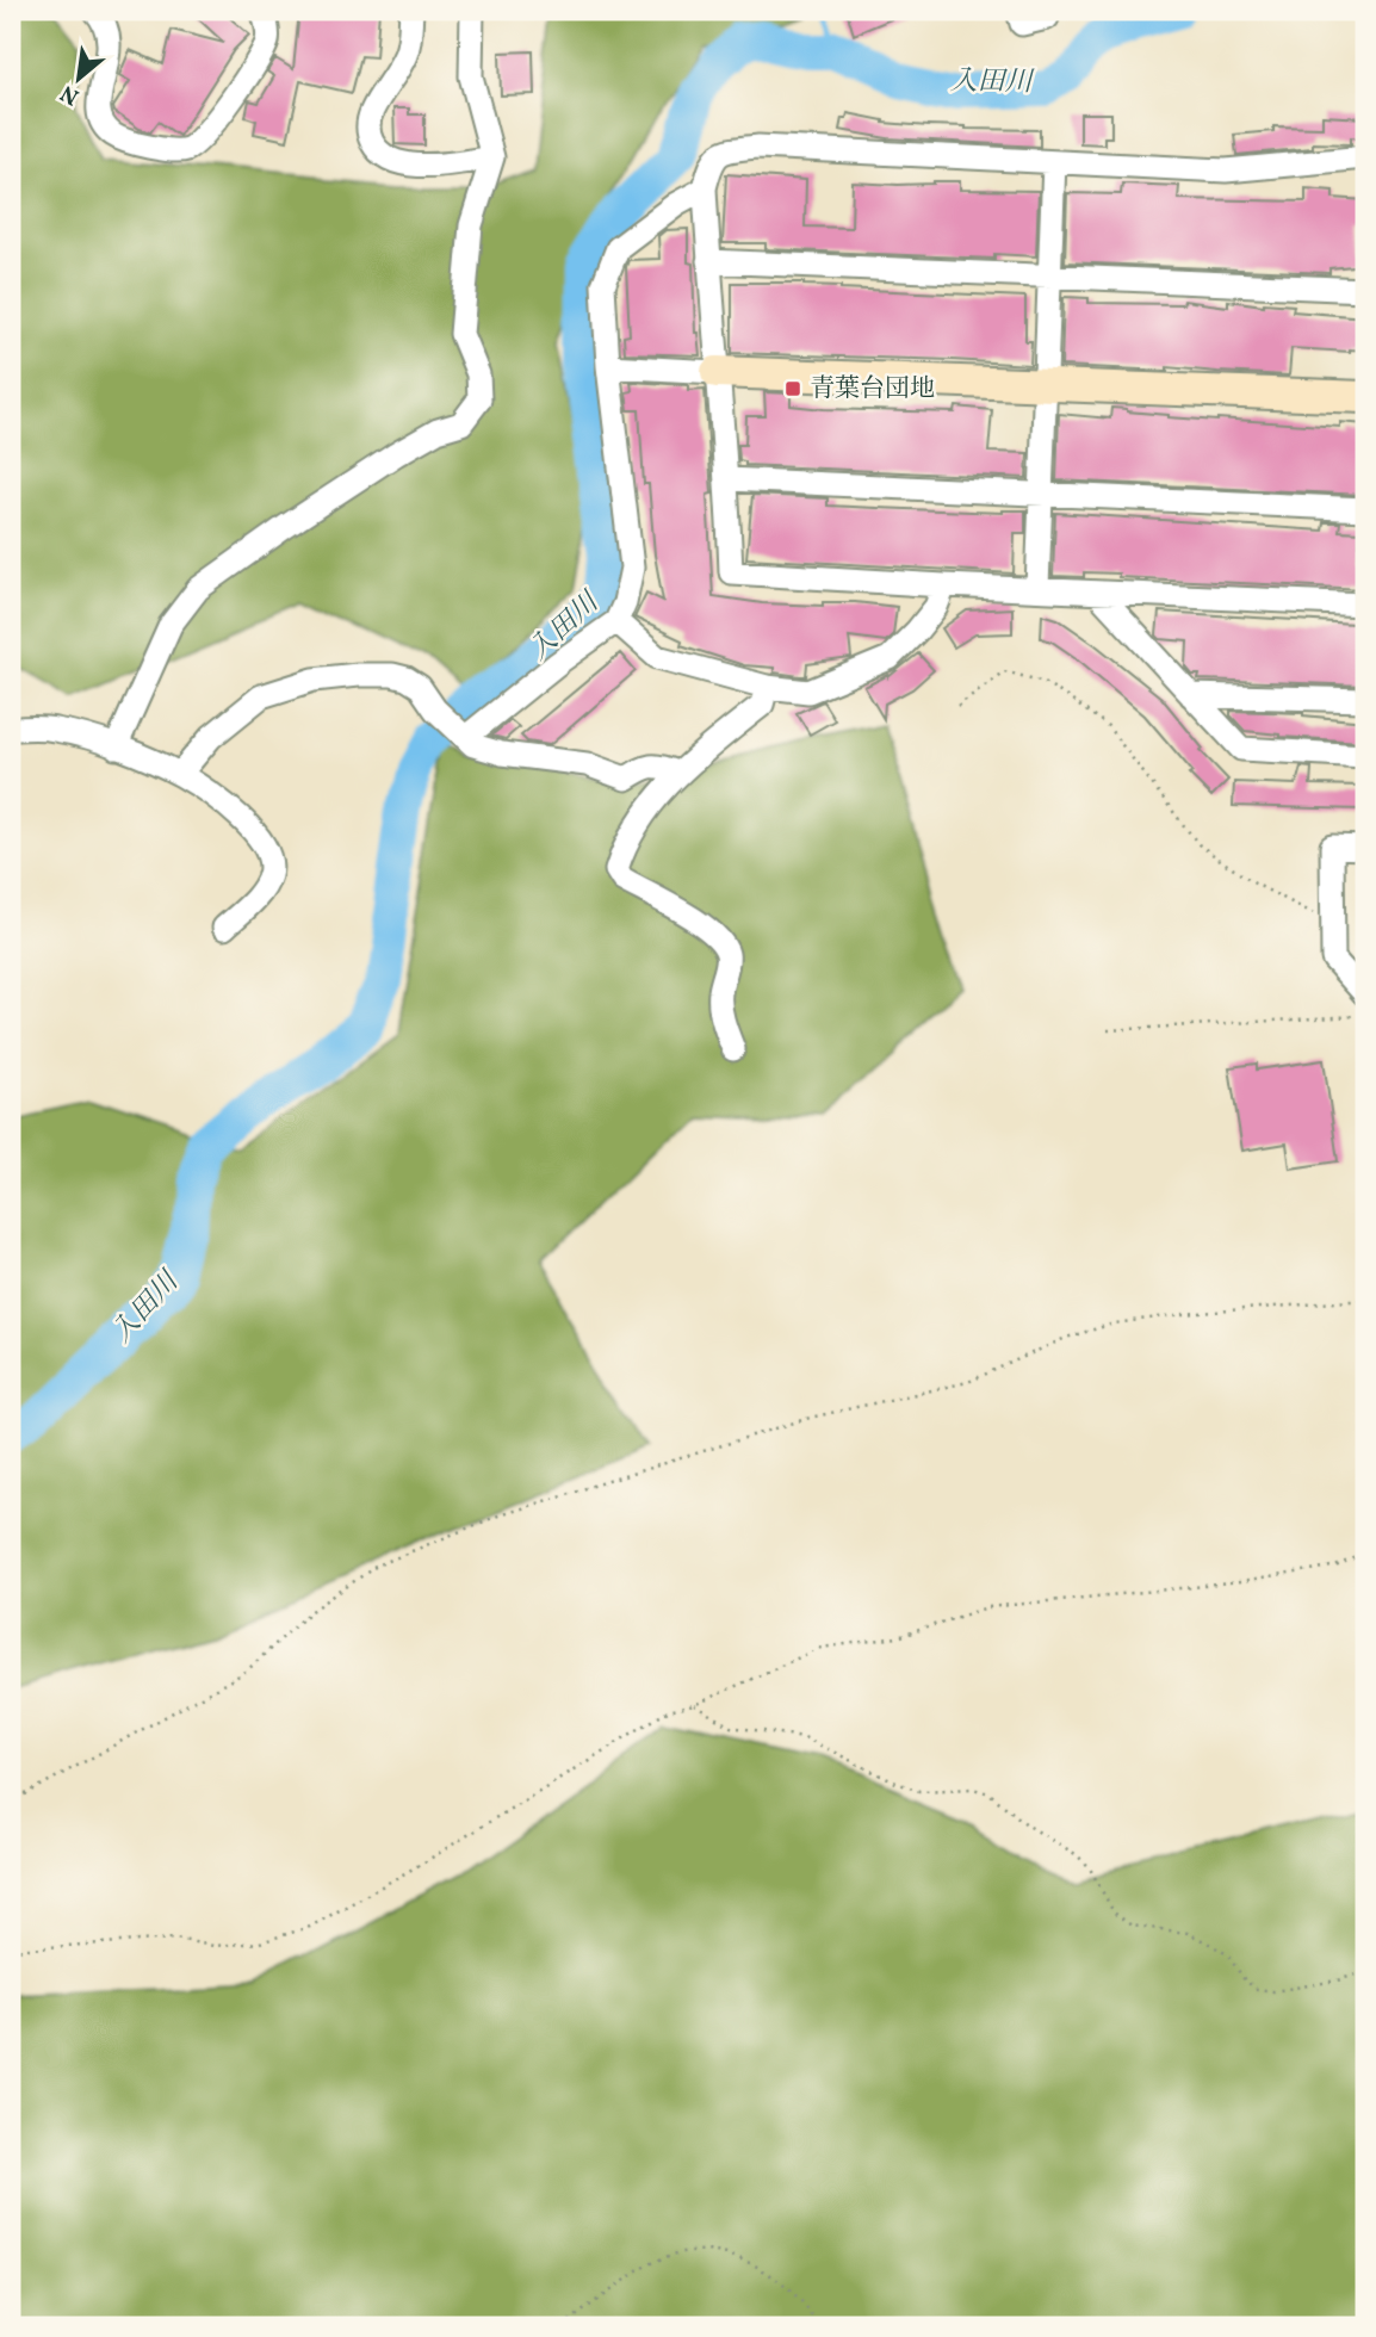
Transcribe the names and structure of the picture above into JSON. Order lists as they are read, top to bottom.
{
  "water": ["入田川"],
  "places": {
    "transit": ["青葉台団地"]
  },
  "north": "bottom left"
}
